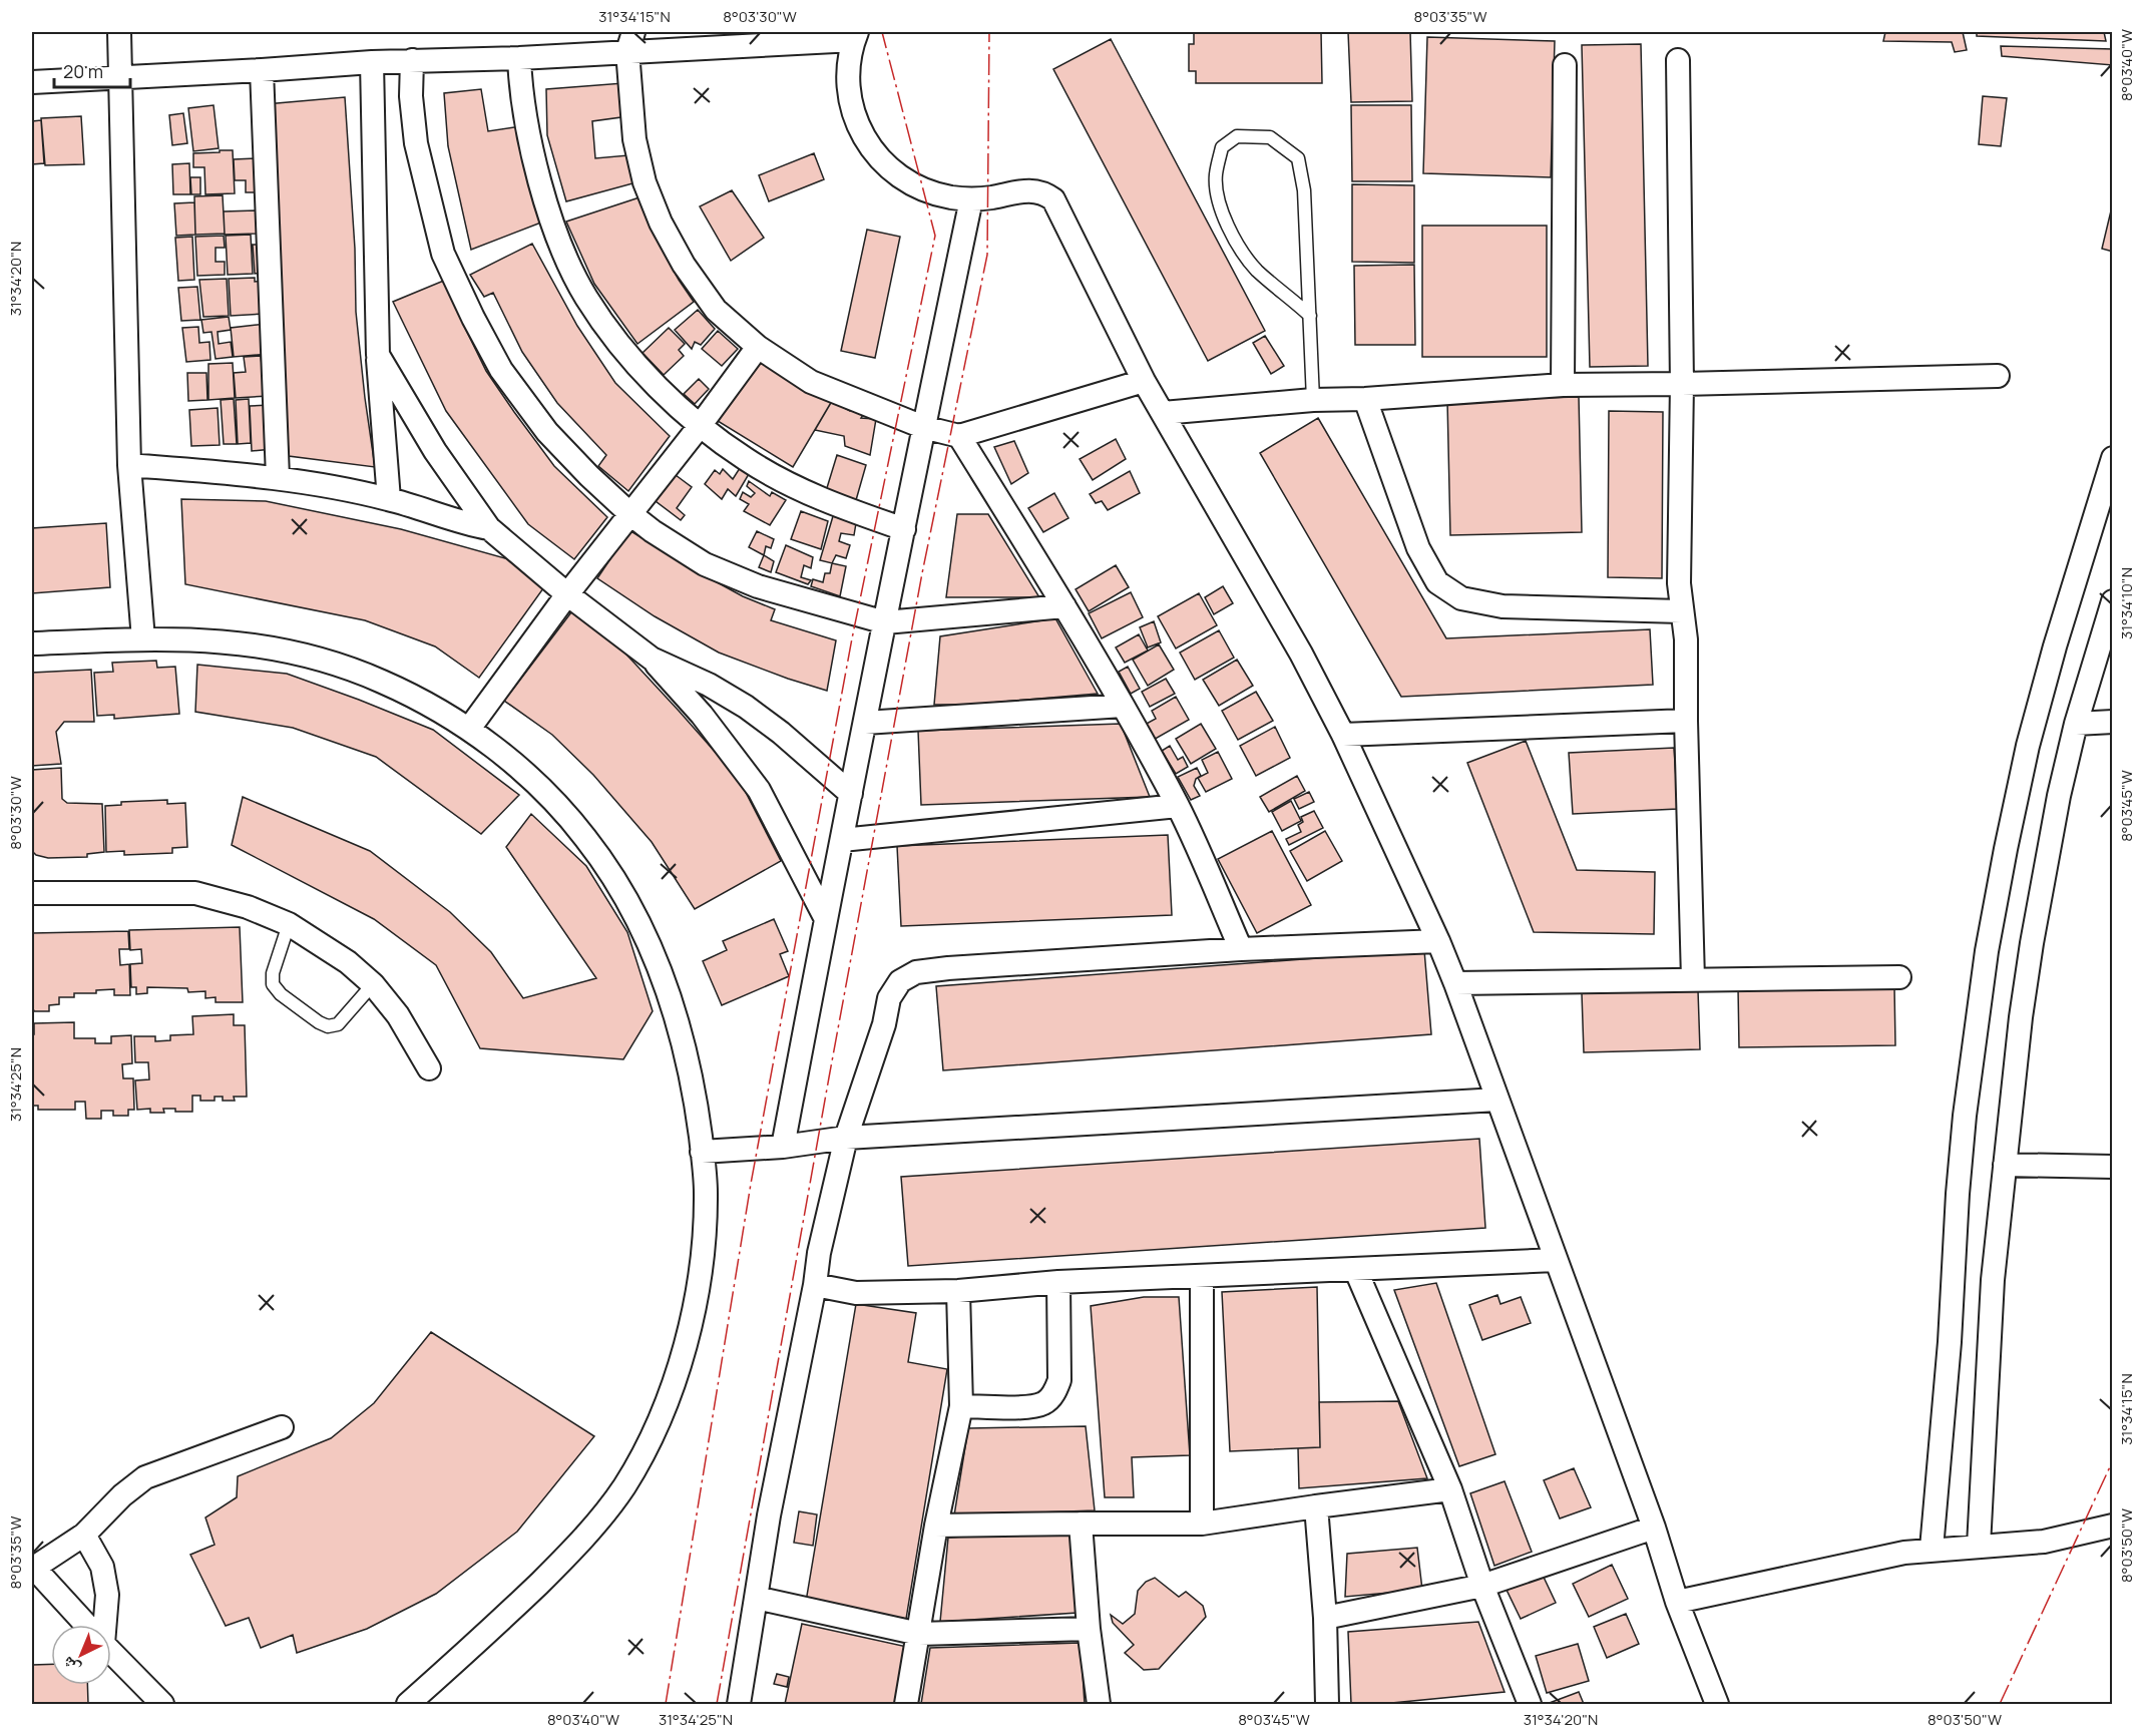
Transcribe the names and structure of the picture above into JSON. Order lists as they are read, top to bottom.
{
  "scale_bar": "20 m",
  "north": "bottom left",
  "coordinates": [
    "31°34'15\"N",
    "8°03'30\"W",
    "8°03'35\"W",
    "8°03'40\"W",
    "31°34'20\"N",
    "31°34'10\"N",
    "8°03'45\"W",
    "31°34'25\"N",
    "8°03'50\"W"
  ]
}
